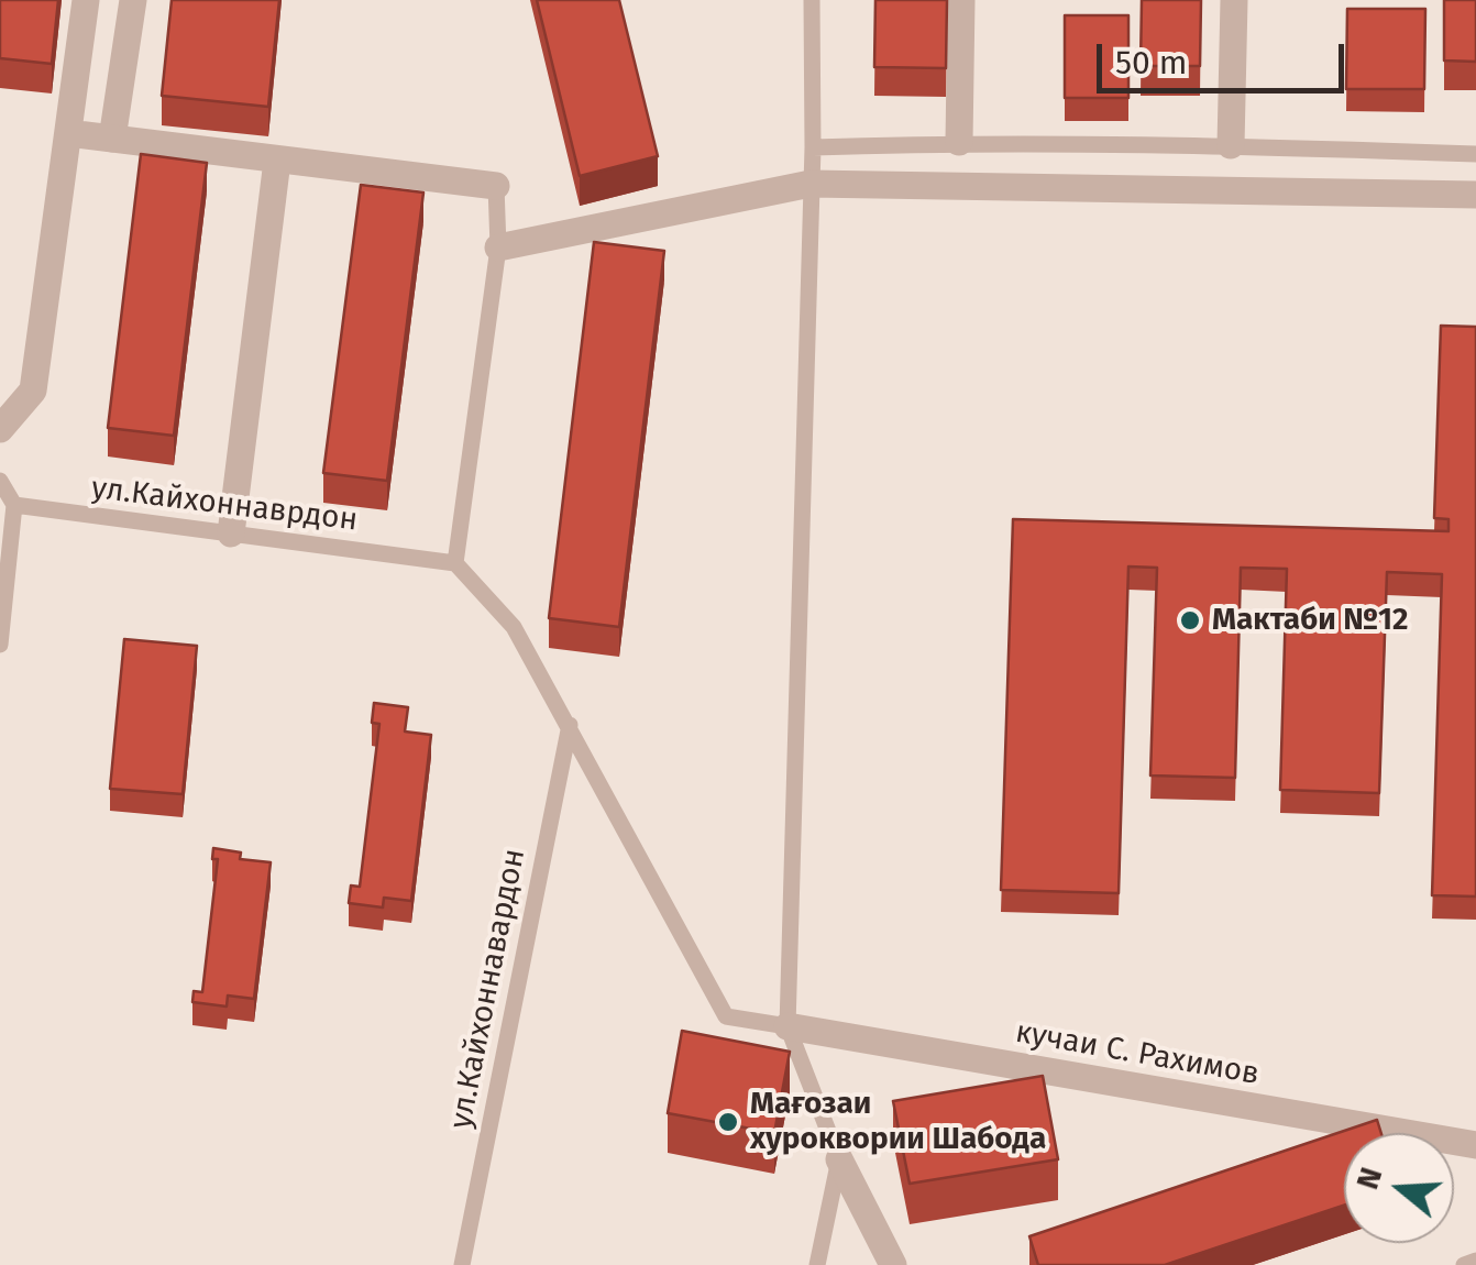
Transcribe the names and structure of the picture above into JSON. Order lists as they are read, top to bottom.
{
  "streets": {
    "street": ["кучаи С. Рахимов"],
    "lane": ["ул.Кайхоннаврдон", "ул.Кайхоннавардон"]
  },
  "places": ["Мактаби №12", "Мағозаи хуроквории Шабода"],
  "scale_bar": "50 m",
  "north": "left"
}
